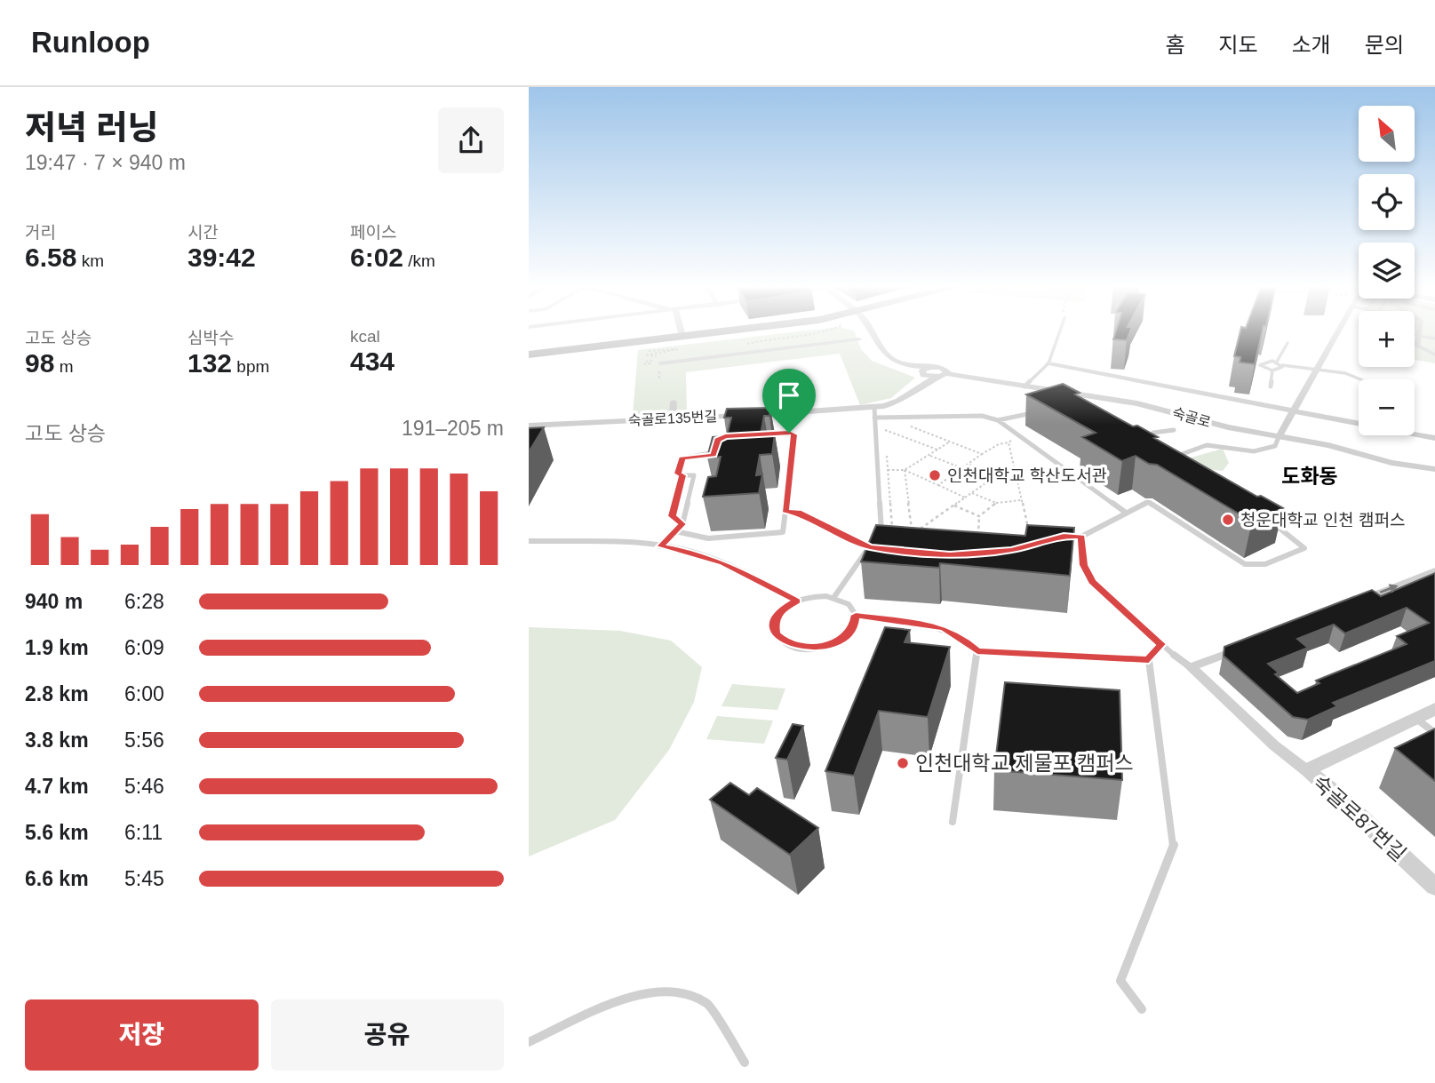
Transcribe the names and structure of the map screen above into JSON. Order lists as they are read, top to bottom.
{
  "streets": {
    "street": ["숙골로", "숙골로135번길", "숙골로87번길"]
  },
  "crossings": [
    ["숙골로", "숙골로135번길"]
  ],
  "districts": ["도화동"],
  "places": ["인천대학교 학산도서관", "청운대학교 인천 캠퍼스", "인천대학교 제물포 캠퍼스"],
  "north": "top left",
  "page": {
    "header": "Runloop",
    "nav": [
      "홈",
      "지도",
      "소개",
      "문의"
    ],
    "heading": ["저녁 러닝", "19:47 · 7 × 940 m"],
    "map_buttons": ["+", "−"],
    "stats": [
      ["거리", "6.58 km"],
      ["시간", "39:42"],
      ["페이스", "6:02 /km"],
      ["고도 상승", "98 m"],
      ["심박수", "132 bpm"],
      ["kcal", "434"]
    ],
    "chart": ["고도 상승", "191–205 m"],
    "list": [
      {
        "name": "940 m",
        "note": "6:28"
      },
      {
        "name": "1.9 km",
        "note": "6:09"
      },
      {
        "name": "2.8 km",
        "note": "6:00"
      },
      {
        "name": "3.8 km",
        "note": "5:56"
      },
      {
        "name": "4.7 km",
        "note": "5:46"
      },
      {
        "name": "5.6 km",
        "note": "6:11"
      },
      {
        "name": "6.6 km",
        "note": "5:45"
      }
    ],
    "buttons": ["저장", "공유"]
  }
}
